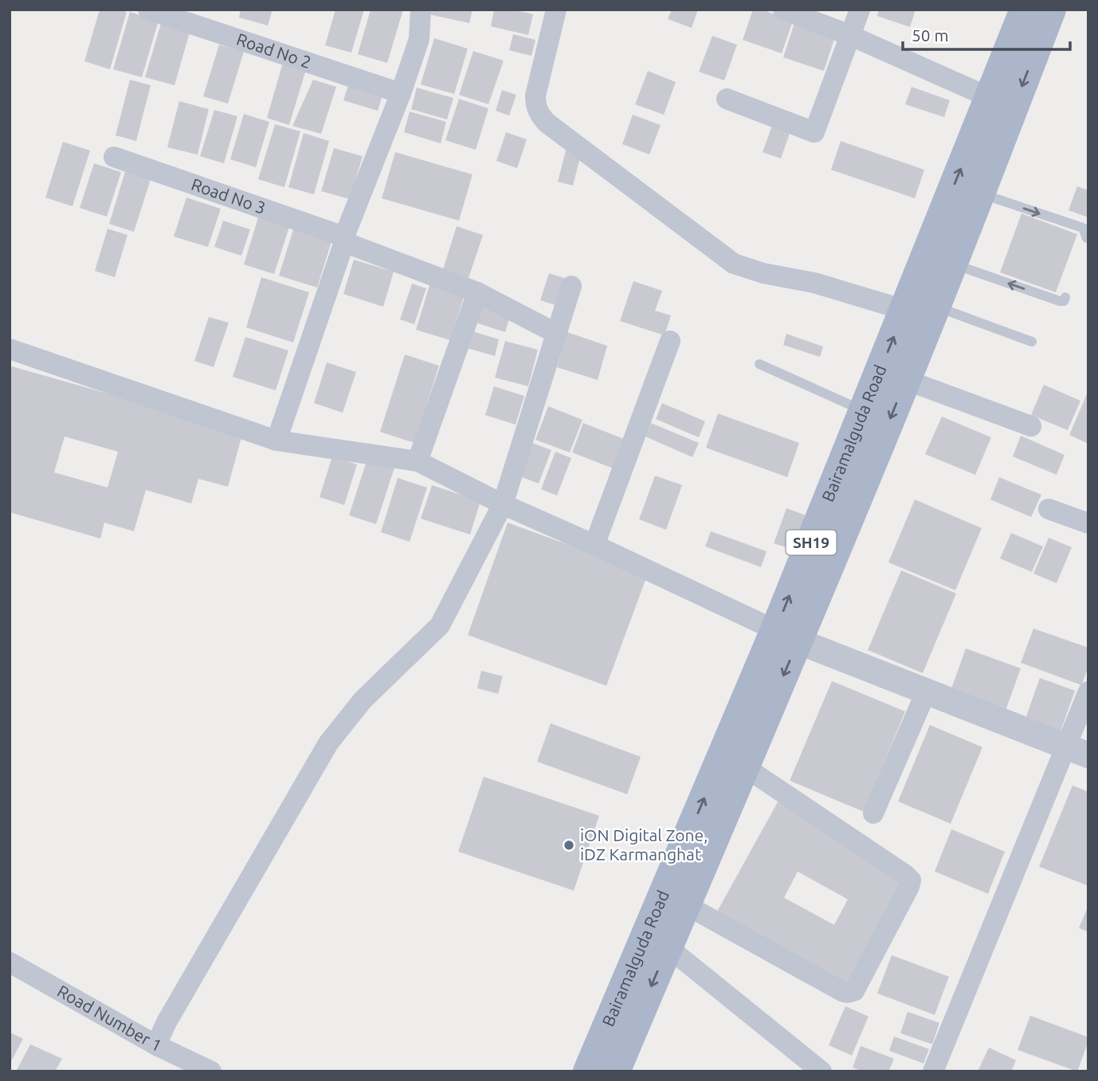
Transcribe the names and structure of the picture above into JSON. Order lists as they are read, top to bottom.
{
  "streets": {
    "main road": ["Bairamalguda Road", "SH19"],
    "street": ["Road No 2", "Road No 3", "Road Number 1"]
  },
  "places": ["iON Digital Zone, iDZ Karmanghat"],
  "scale_bar": "50 m"
}
